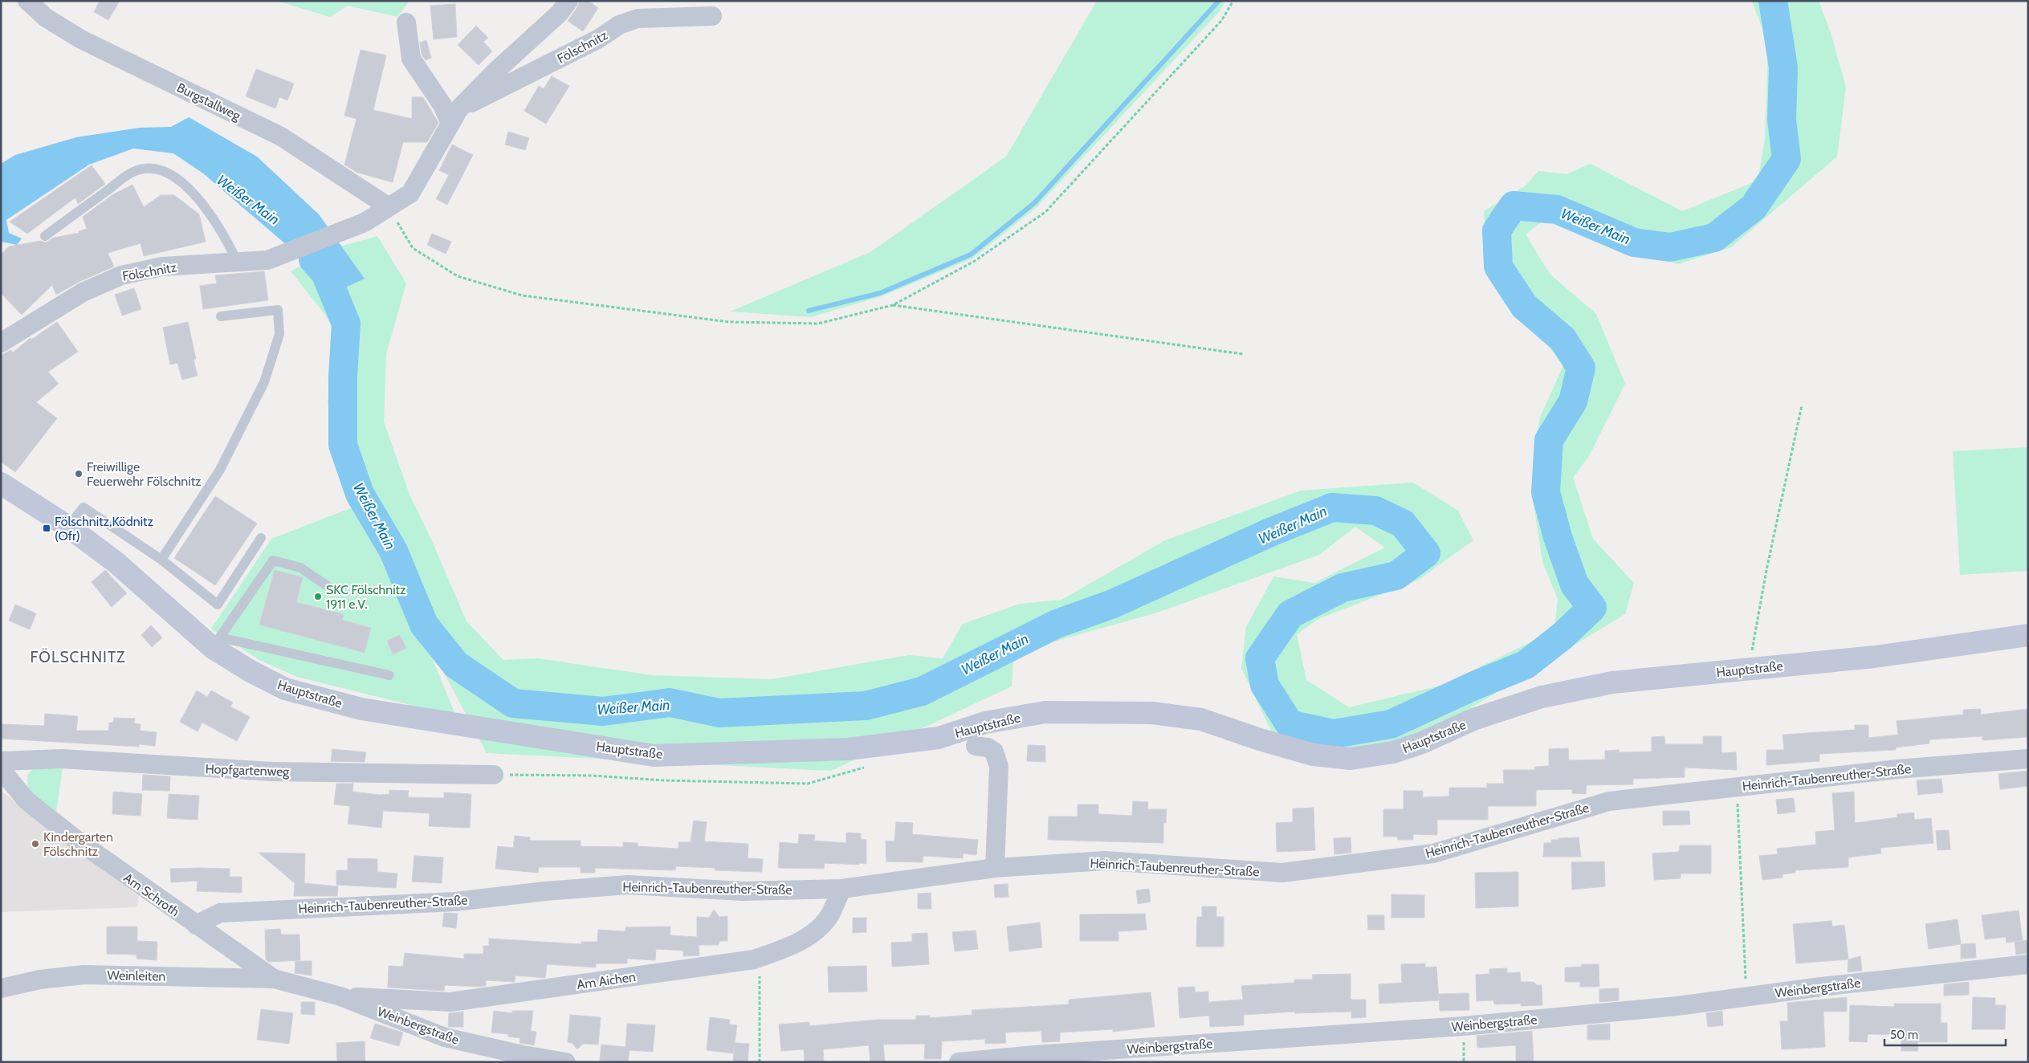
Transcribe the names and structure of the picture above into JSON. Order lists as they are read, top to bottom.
{
  "streets": {
    "main road": ["Hauptstraße"],
    "street": [
      "Fölschnitz",
      "Burgstallweg",
      "Hopfgartenweg",
      "Heinrich-Taubenreuther-Straße",
      "Am Schroth",
      "Weinleiten",
      "Am Aichen",
      "Weinbergstraße"
    ]
  },
  "crossings": [
    ["Fölschnitz", "Burgstallweg"],
    ["Heinrich-Taubenreuther-Straße", "Am Schroth"],
    ["Heinrich-Taubenreuther-Straße", "Am Aichen"],
    ["Am Schroth", "Weinleiten"],
    ["Am Schroth", "Weinbergstraße"],
    ["Weinleiten", "Weinbergstraße"],
    ["Am Aichen", "Weinbergstraße"]
  ],
  "districts": ["FÖLSCHNITZ"],
  "water": ["Weißer Main"],
  "places": {
    "other": ["Freiwillige Feuerwehr Fölschnitz", "SKC Fölschnitz 1911 e.V.", "Kindergarten Fölschnitz"],
    "transit": ["Fölschnitz,Ködnitz (Ofr)"]
  },
  "scale_bar": "50 m"
}
